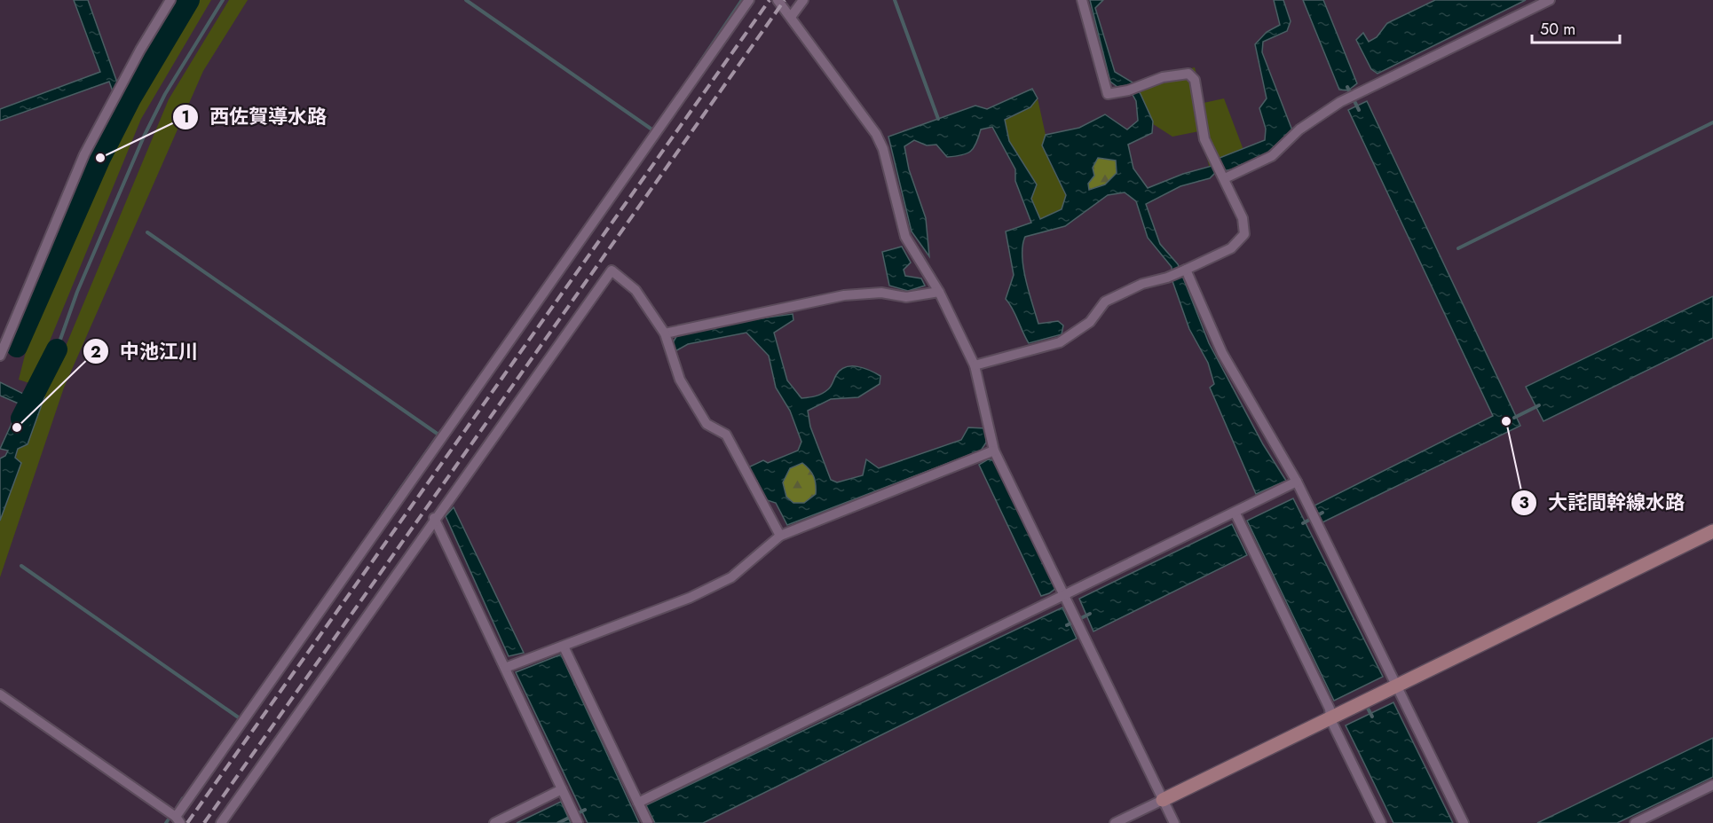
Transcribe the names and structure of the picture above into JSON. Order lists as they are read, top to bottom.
{
  "places": ["西佐賀導水路", "大詫間幹線水路", "中池江川"],
  "scale_bar": "50 m"
}
